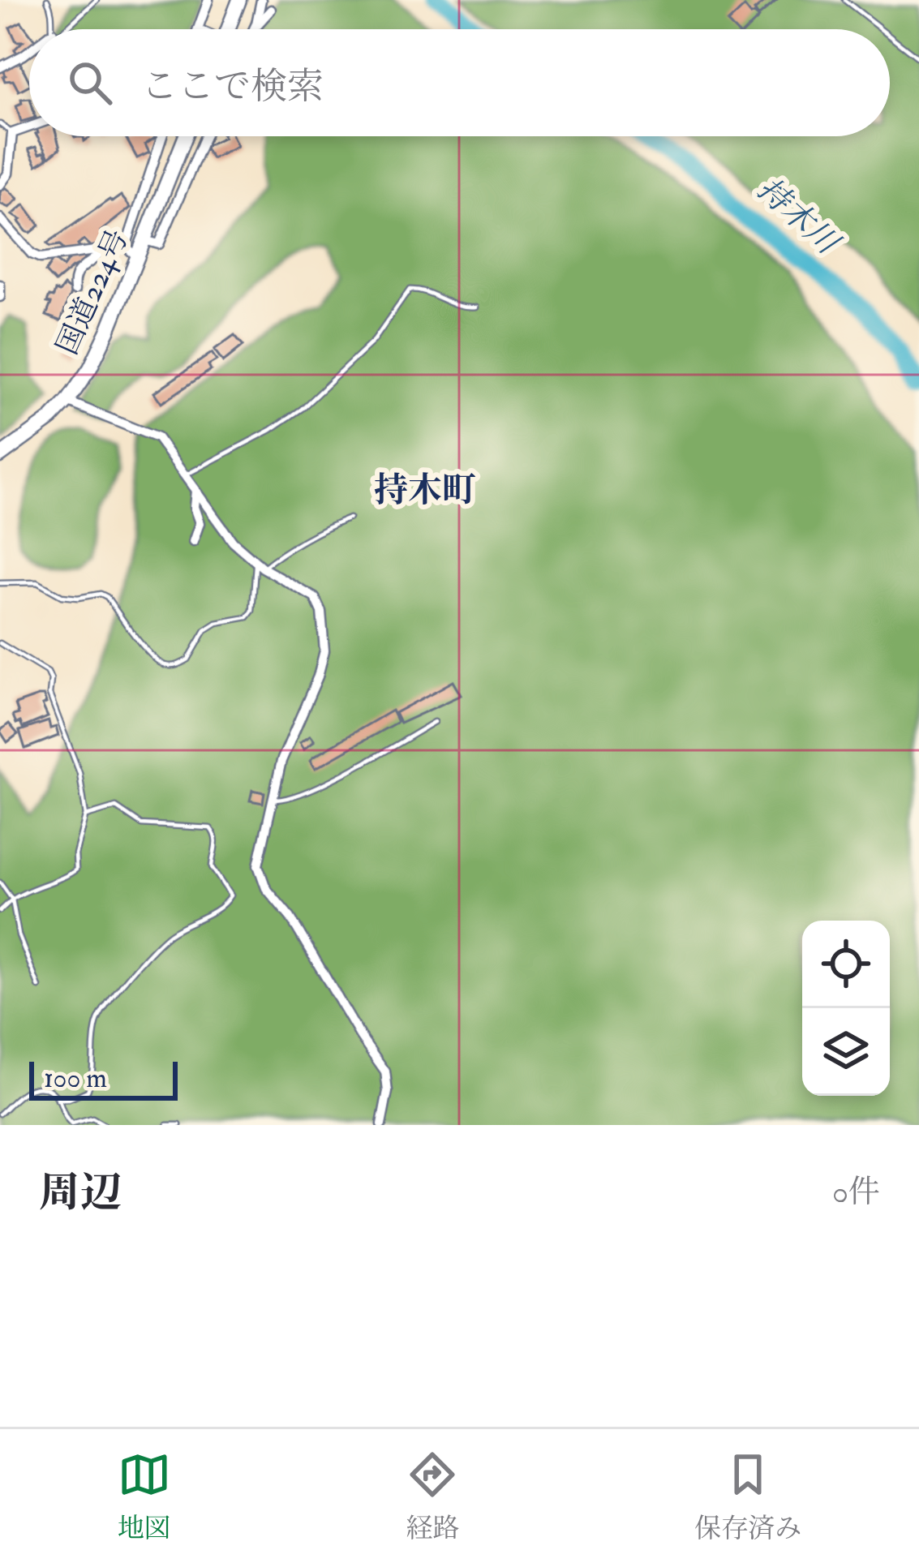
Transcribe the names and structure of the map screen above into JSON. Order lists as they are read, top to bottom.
{
  "streets": {
    "highway": ["国道224号"]
  },
  "districts": ["持木町"],
  "water": ["持木川"],
  "scale_bar": "100 m",
  "page": {
    "search": "ここで検索",
    "scale": "100 m",
    "heading": ["周辺", "0件"],
    "nav": ["地図", "経路", "保存済み"]
  }
}
